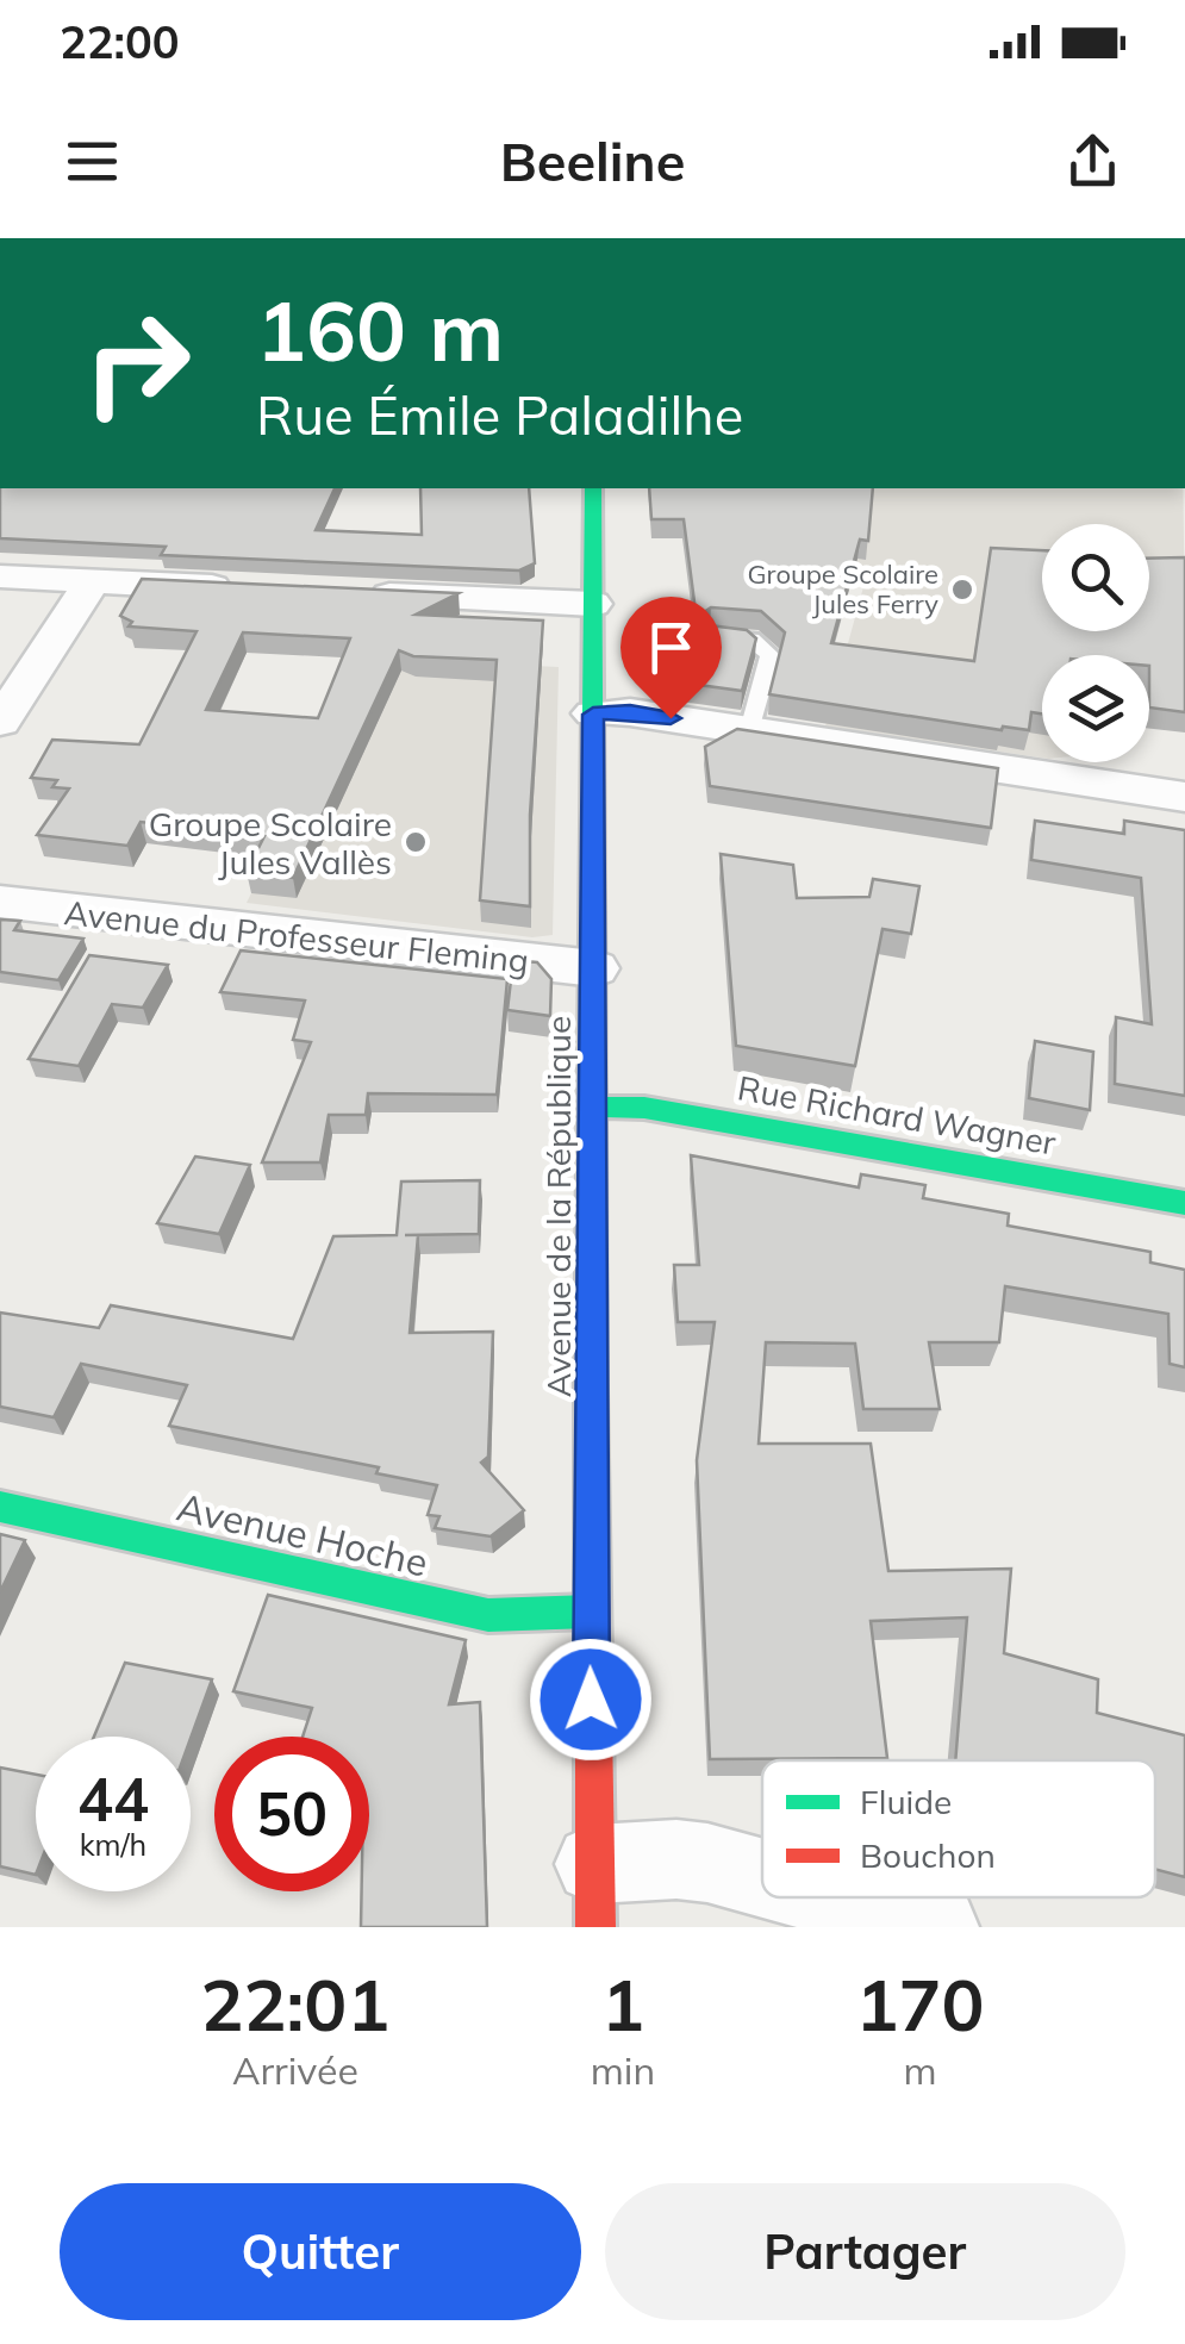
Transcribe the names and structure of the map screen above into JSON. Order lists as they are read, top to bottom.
{
  "streets": {
    "main road": ["Rue Richard Wagner", "Avenue de la République", "Avenue Hoche"],
    "street": ["Avenue du Professeur Fleming"]
  },
  "crossings": [
    ["Avenue du Professeur Fleming", "Avenue de la République"],
    ["Rue Richard Wagner", "Avenue de la République"],
    ["Avenue de la République", "Avenue Hoche"]
  ],
  "places": ["Groupe Scolaire Jules Ferry", "Groupe Scolaire Jules Vallès"],
  "legend": ["Fluide", "Bouchon"],
  "page": {
    "status": "22:00",
    "header": "Beeline",
    "turn": ["160 m", "Rue Émile Paladilhe"],
    "speed": "44 km/h",
    "limit": "50",
    "eta": [
      "22:01",
      "Arrivée",
      "1",
      "min",
      "170",
      "m"
    ],
    "buttons": ["Quitter", "Partager"]
  }
}
